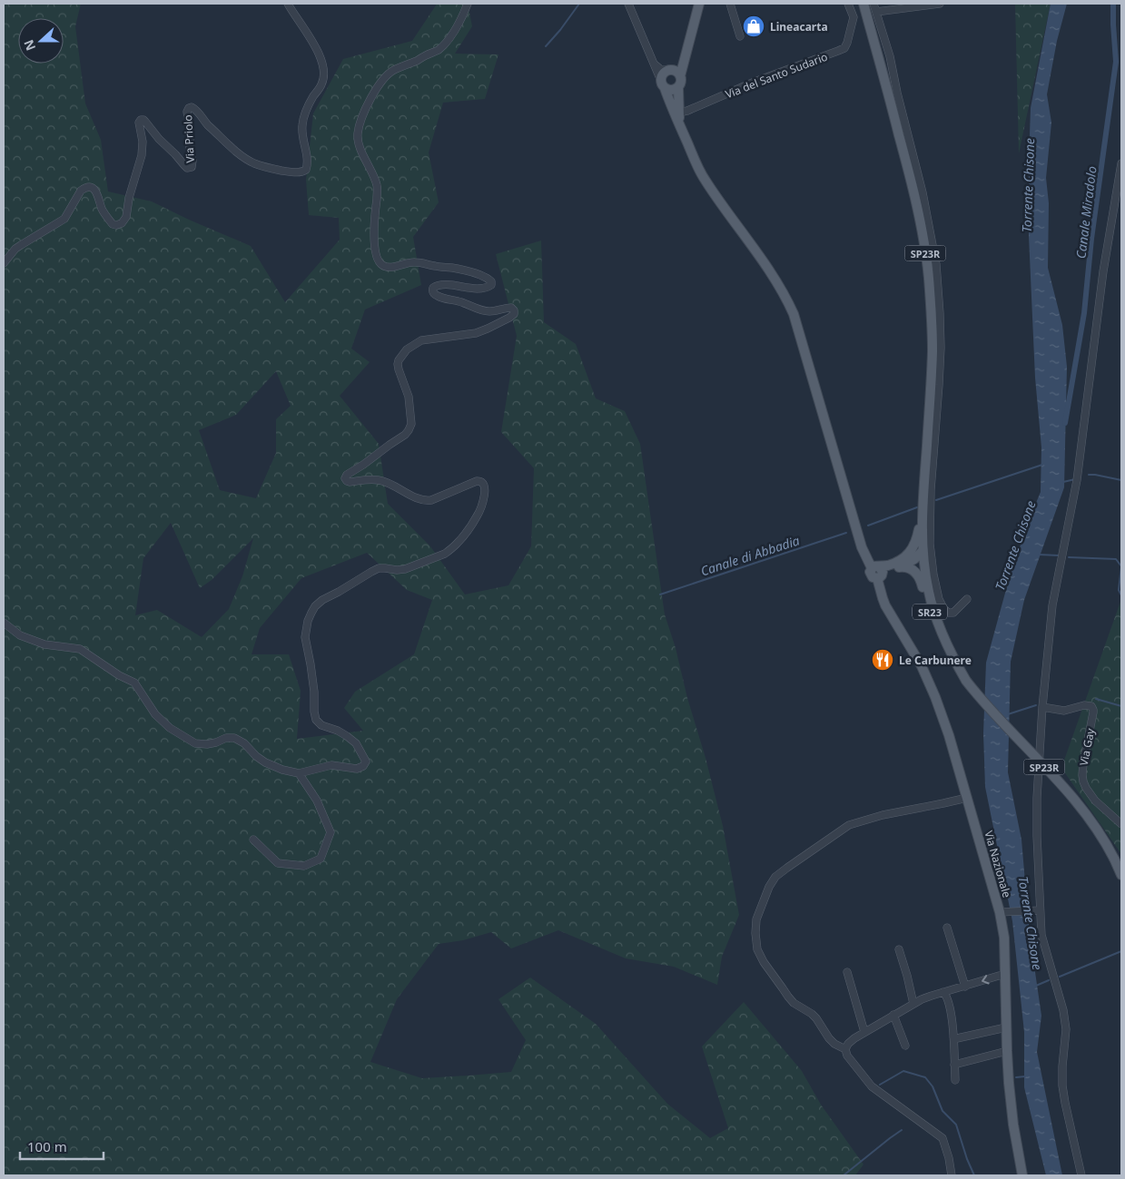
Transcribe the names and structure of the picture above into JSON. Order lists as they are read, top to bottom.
{
  "streets": {
    "main road": ["SP23R", "SR23", "Via Nazionale"],
    "street": ["Via del Santo Sudario", "Via Priolo", "Via Gay"]
  },
  "crossings": [
    ["SP23R", "SR23"]
  ],
  "water": ["Torrente Chisone", "Canale Miradolo", "Canale di Abbadia"],
  "places": {
    "shop": ["Lineacarta"],
    "restaurant": ["Le Carbunere"]
  },
  "scale_bar": "100 m",
  "north": "left"
}
